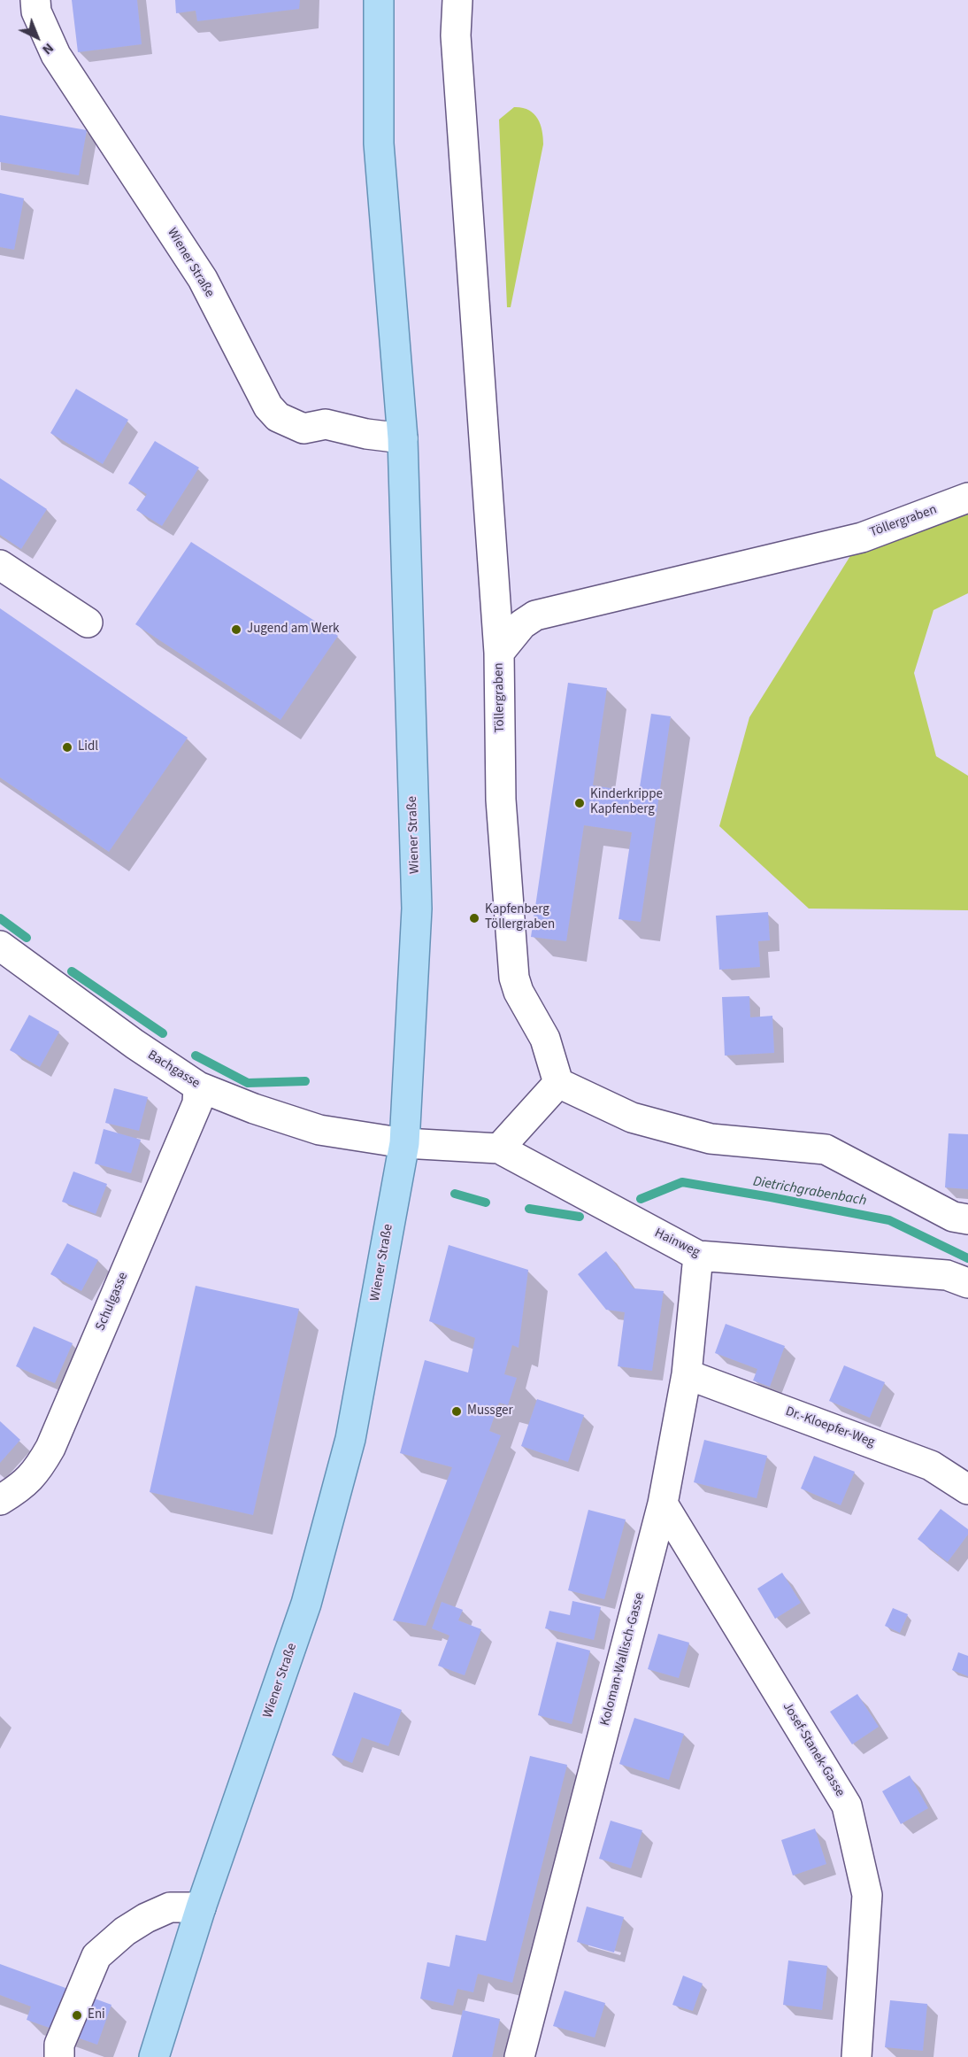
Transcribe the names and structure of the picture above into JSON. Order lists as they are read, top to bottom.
{
  "streets": {
    "main road": ["Wiener Straße"],
    "street": [
      "Töllergraben",
      "Bachgasse",
      "Hainweg",
      "Schulgasse",
      "Dr.-Kloepfer-Weg",
      "Koloman-Wallisch-Gasse",
      "Josef-Stanek-Gasse"
    ]
  },
  "crossings": [
    ["Wiener Straße", "Bachgasse"],
    ["Wiener Straße", "Hainweg"],
    ["Bachgasse", "Hainweg"],
    ["Bachgasse", "Schulgasse"],
    ["Hainweg", "Koloman-Wallisch-Gasse"],
    ["Dr.-Kloepfer-Weg", "Koloman-Wallisch-Gasse"],
    ["Koloman-Wallisch-Gasse", "Josef-Stanek-Gasse"]
  ],
  "water": ["Dietrichgrabenbach"],
  "places": [
    "Jugend am Werk",
    "Lidl",
    "Kinderkrippe Kapfenberg",
    "Kapfenberg Töllergraben",
    "Mussger",
    "Eni"
  ],
  "north": "bottom right"
}
